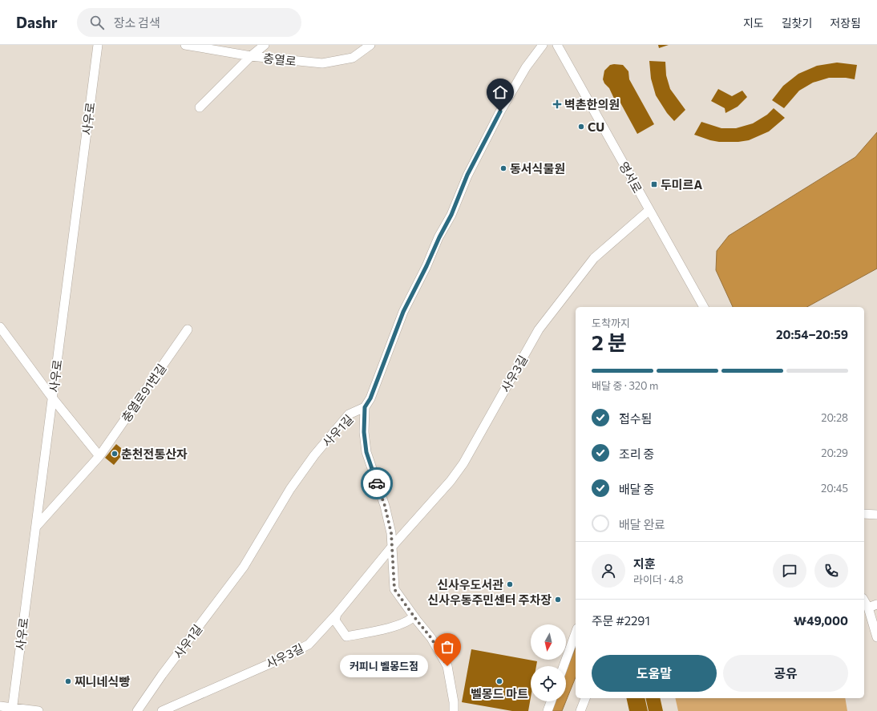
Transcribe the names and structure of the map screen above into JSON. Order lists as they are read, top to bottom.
{
  "streets": {
    "street": [
      "충열로",
      "사우로",
      "영서로",
      "사우3길",
      "충열로91번길",
      "사우1길"
    ]
  },
  "crossings": [
    ["사우로", "충열로91번길"],
    ["영서로", "사우3길"]
  ],
  "places": {
    "health": ["벽촌한의원"],
    "other": [
      "CU",
      "동서식물원",
      "춘천전통산자",
      "신사우도서관",
      "신사우동주민센터 주차장",
      "커피니 벨몽드점",
      "찌니네식빵",
      "벨몽드 마트"
    ],
    "transit": ["두미르A"]
  },
  "north": "bottom",
  "page": {
    "header": "Dashr",
    "search": "장소 검색",
    "nav": ["지도", "길찾기", "저장됨"],
    "heading": ["2 분", "도착까지", "20:54–20:59"],
    "panel": [
      "지훈",
      "라이더 · 4.8",
      "주문 #2291",
      "₩49,000"
    ],
    "bar": "배달 중 · 320 m",
    "list": [
      ["접수됨", "20:28"],
      ["조리 중", "20:29"],
      ["배달 중", "20:45"],
      "배달 완료"
    ],
    "buttons": ["도움말", "공유"],
    "bubble": "커피니 벨몽드점"
  }
}
